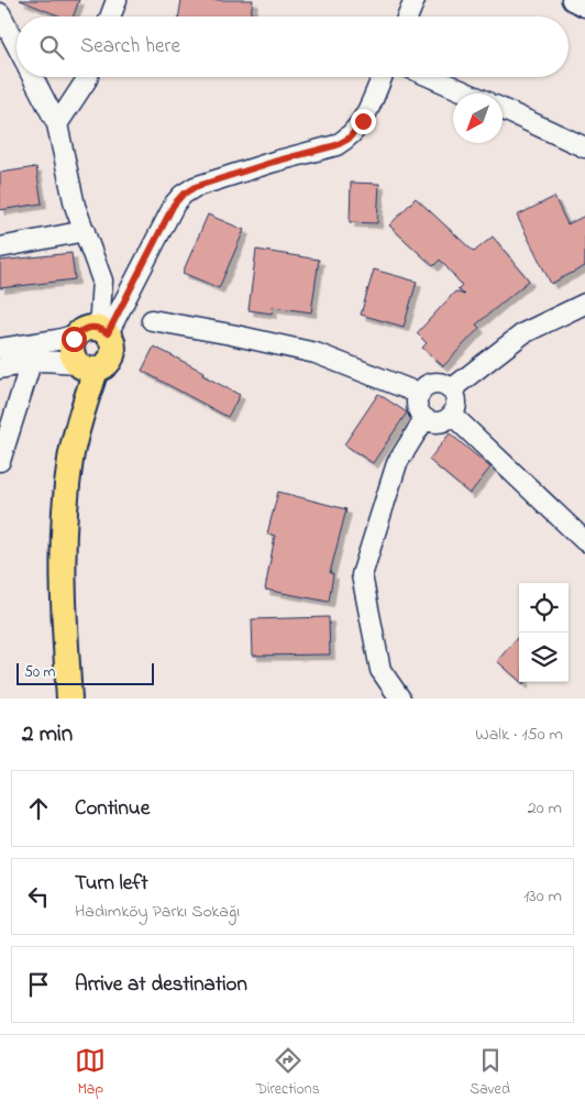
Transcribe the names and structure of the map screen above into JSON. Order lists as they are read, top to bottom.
{
  "scale_bar": "50 m",
  "north": "bottom left",
  "page": {
    "search": "Search here",
    "scale": "50 m",
    "heading": ["2 min", "Walk · 150 m"],
    "list": [
      ["Continue", "20 m"],
      ["Turn left", "Hadımköy Parkı Sokağı", "130 m"],
      "Arrive at destination"
    ],
    "nav": ["Map", "Directions", "Saved"]
  }
}
